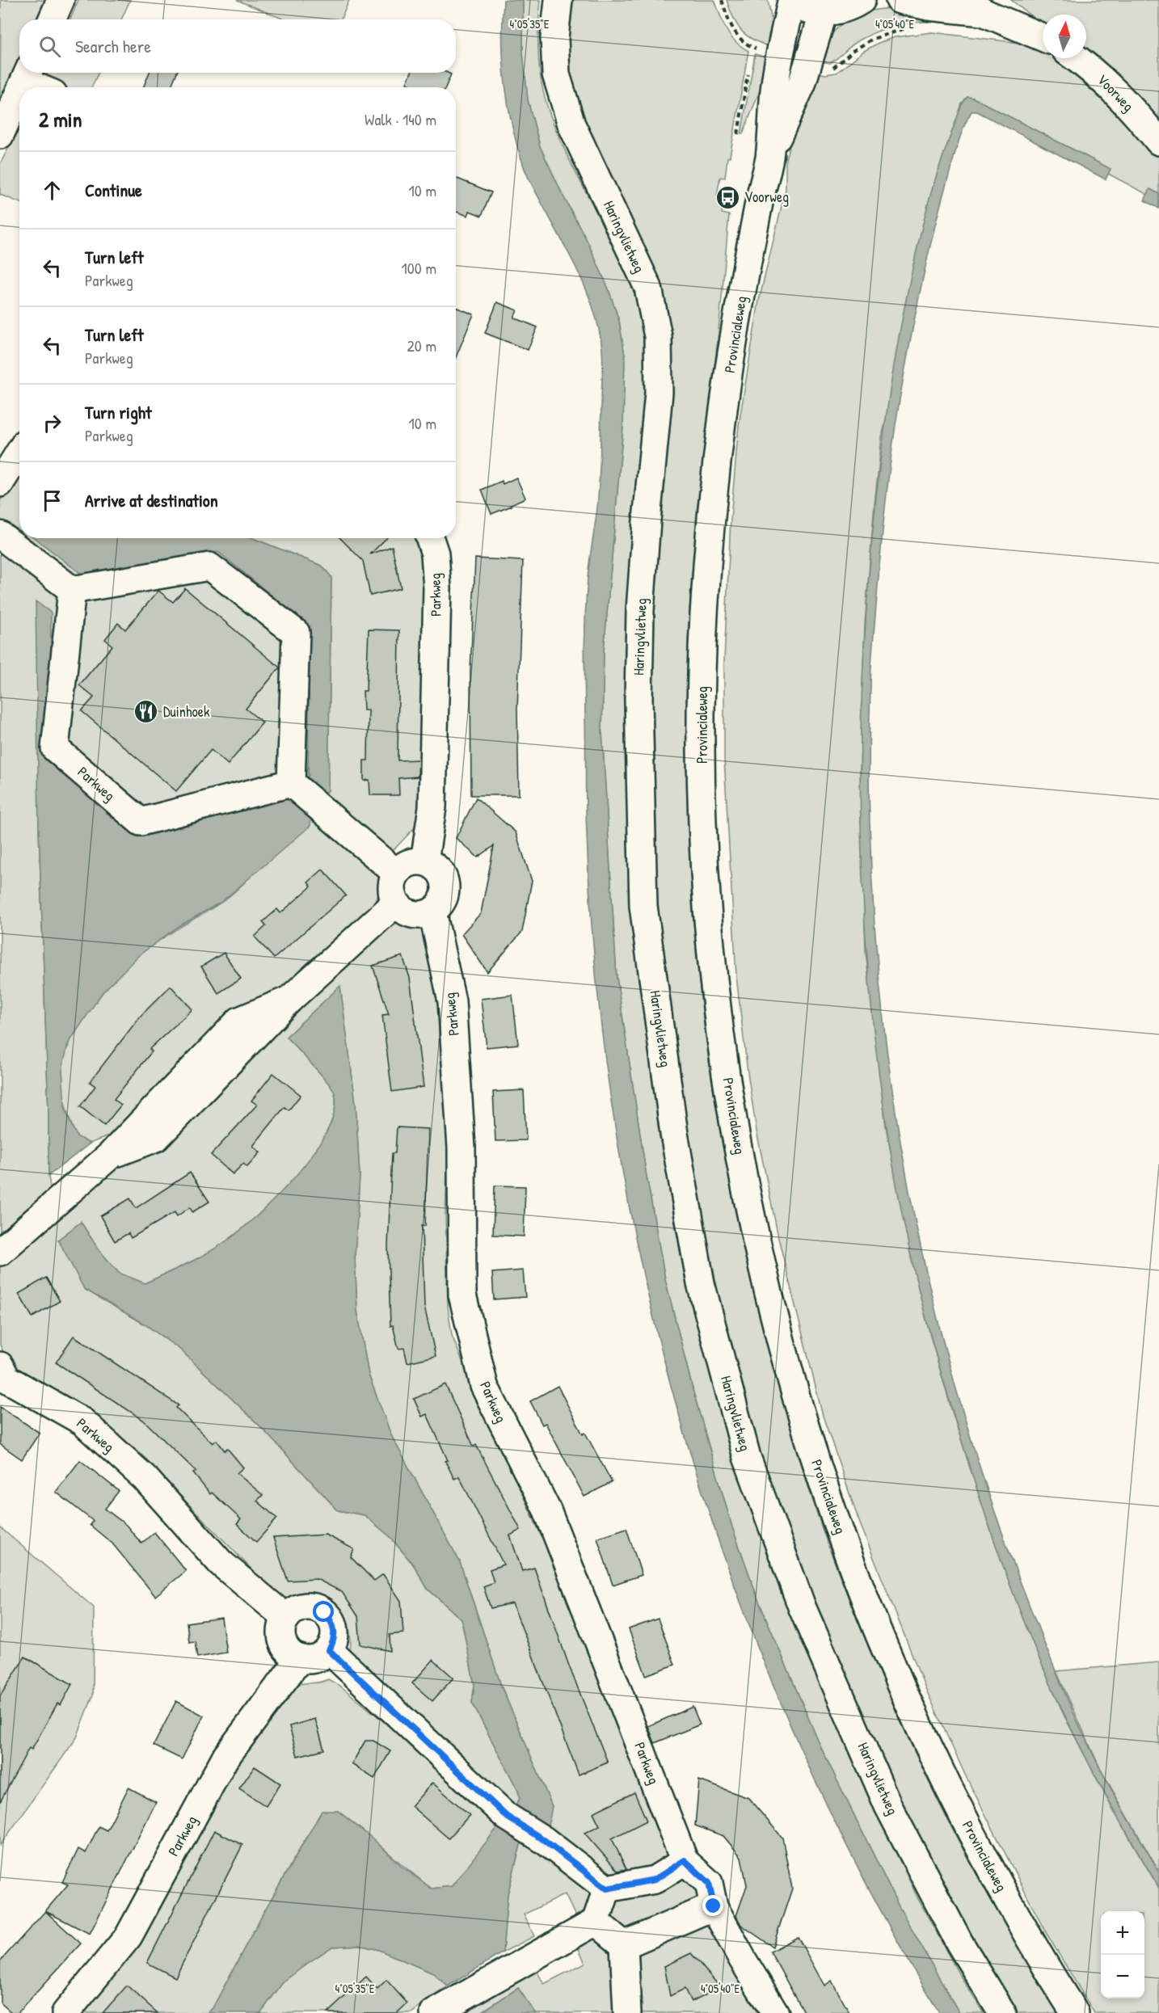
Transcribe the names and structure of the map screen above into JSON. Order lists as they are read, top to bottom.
{
  "streets": {
    "street": [
      "Voorweg",
      "Haringvlietweg",
      "Provincialeweg",
      "Parkweg"
    ]
  },
  "places": {
    "bus stop": ["Voorweg"],
    "restaurant": ["Duinhoek"]
  },
  "north": "top",
  "page": {
    "search": "Search here",
    "heading": ["2 min", "Walk · 140 m"],
    "list": [
      ["Continue", "10 m"],
      ["Turn left", "Parkweg", "100 m"],
      ["Turn left", "Parkweg", "20 m"],
      ["Turn right", "Parkweg", "10 m"],
      "Arrive at destination"
    ],
    "map_buttons": ["+", "−"]
  },
  "coordinates": ["4°05'35\"E", "4°05'40\"E"]
}
